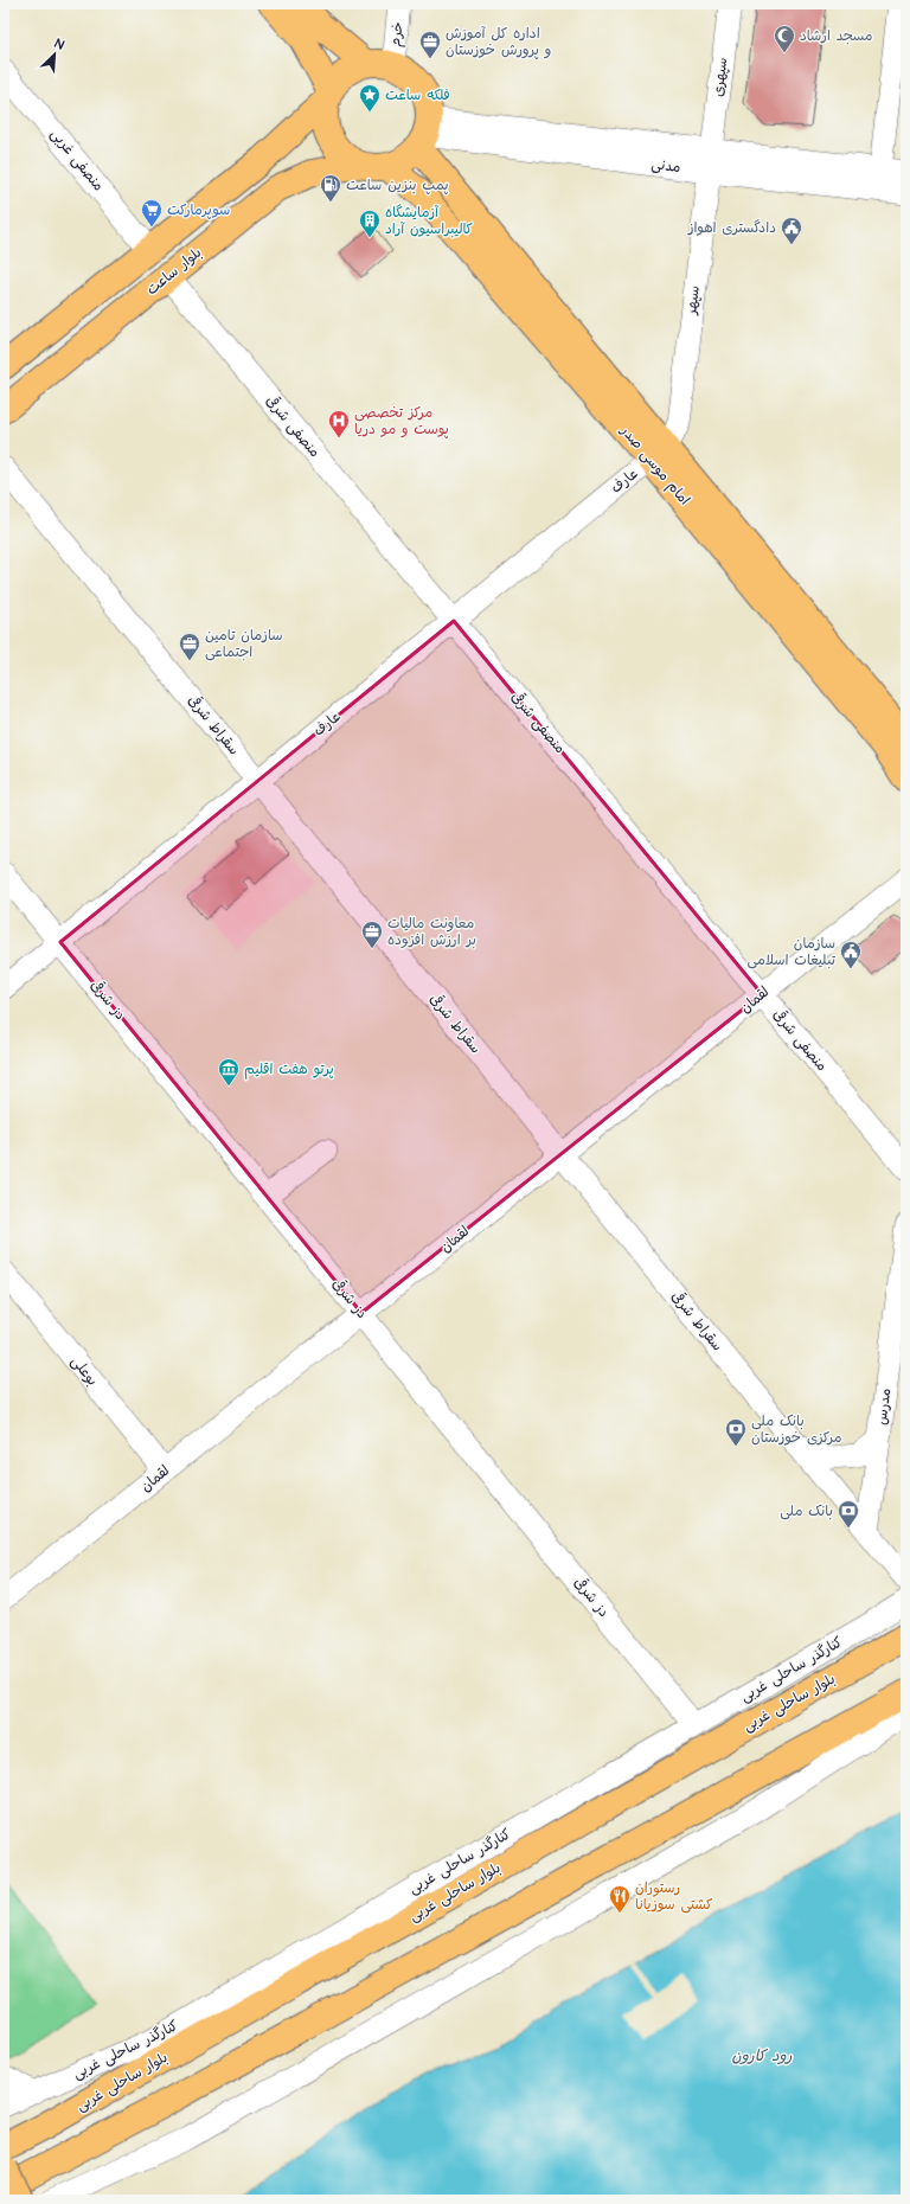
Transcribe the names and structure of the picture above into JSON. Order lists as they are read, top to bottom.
{
  "streets": {
    "main road": ["بلوار ساعت", "امام موسی صدر", "بلوار ساحلی غربی"],
    "street": [
      "خرم",
      "سپهری",
      "منصفی غربی",
      "مدنی",
      "سپهر",
      "منصفی شرقی",
      "عارف",
      "سقراط شرقی",
      "دز شرقی",
      "لقمان",
      "بوعلی",
      "مدرس",
      "کنارگذر ساحلی غربی"
    ]
  },
  "crossings": [
    ["خرم", "مدنی"],
    ["خرم", "بلوار ساعت"],
    ["خرم", "امام موسی صدر"],
    ["سپهری", "مدنی"],
    ["سپهری", "سپهر"],
    ["مدنی", "بلوار ساعت"],
    ["مدنی", "سپهر"],
    ["مدنی", "امام موسی صدر"],
    ["بلوار ساعت", "منصفی شرقی"],
    ["بلوار ساعت", "امام موسی صدر"],
    ["سپهر", "امام موسی صدر"],
    ["سپهر", "عارف"],
    ["منصفی شرقی", "عارف"],
    ["منصفی شرقی", "لقمان"],
    ["امام موسی صدر", "عارف"],
    ["عارف", "سقراط شرقی"],
    ["عارف", "دز شرقی"],
    ["سقراط شرقی", "لقمان"],
    ["سقراط شرقی", "مدرس"],
    ["دز شرقی", "لقمان"],
    ["دز شرقی", "کنارگذر ساحلی غربی"],
    ["لقمان", "بوعلی"]
  ],
  "water": ["رود کارون"],
  "places": {
    "mosque": ["مسجد ارشاد"],
    "office": ["اداره کل آموزش و پرورش خوزستان", "سازمان تامین اجتماعی", "معاونت مالیات بر ارزش افزوده"],
    "place": ["فلکه ساعت"],
    "fuel station": ["پمپ بنزین ساعت"],
    "supermarket": ["سوپرمارکت"],
    "building": ["آزمایشگاه کالیبراسیون آراد"],
    "public building": ["دادگستری اهواز", "سازمان تبلیغات اسلامی"],
    "hospital": ["مرکز تخصصی پوست و مو دریا"],
    "museum": ["پرتو هفت اقلیم"],
    "bank": ["بانک ملی مرکزی خوزستان", "بانک ملی"],
    "restaurant": ["رستوران کشتی سوزیانا"]
  },
  "north": "top right"
}
